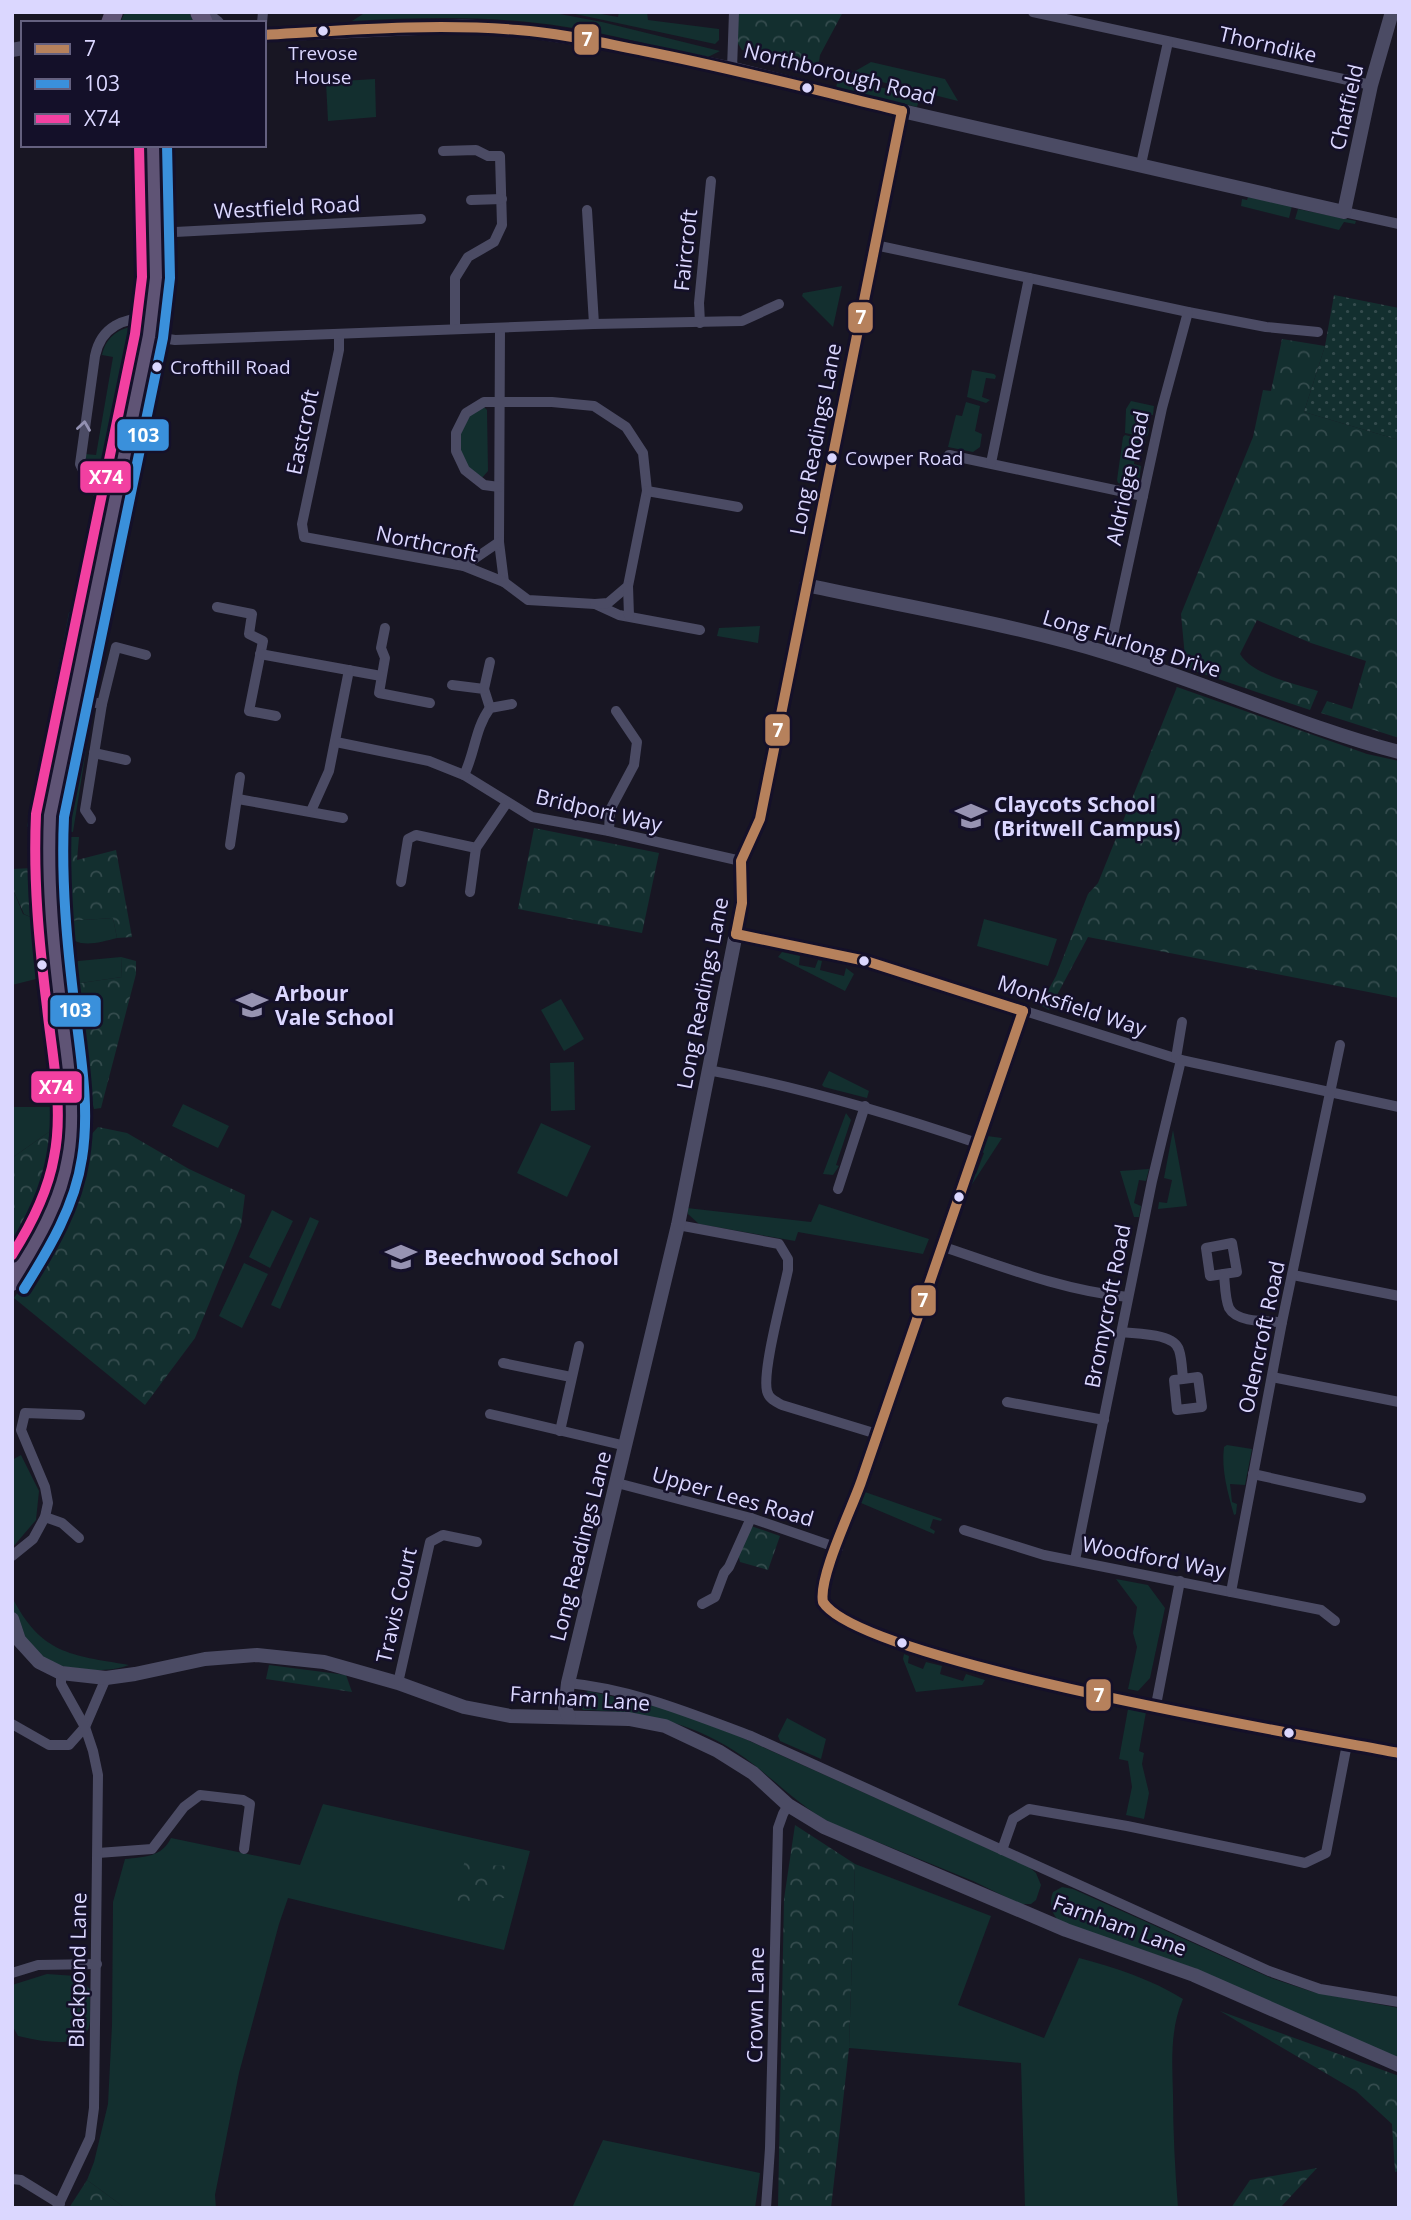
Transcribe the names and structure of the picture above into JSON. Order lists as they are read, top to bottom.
{
  "streets": {
    "street": [
      "Thorndike",
      "Northborough Road",
      "Chatfield",
      "Westfield Road",
      "Faircroft",
      "Eastcroft",
      "Long Readings Lane",
      "Aldridge Road",
      "Northcroft",
      "Long Furlong Drive",
      "Bridport Way",
      "Monksfield Way",
      "Bromycroft Road",
      "Odencroft Road",
      "Upper Lees Road",
      "Woodford Way",
      "Travis Court",
      "Farnham Lane",
      "Blackpond Lane",
      "Crown Lane"
    ]
  },
  "crossings": [
    ["Thorndike", "Chatfield"],
    ["Northborough Road", "Chatfield"],
    ["Northborough Road", "Long Readings Lane"],
    ["Eastcroft", "Northcroft"],
    ["Long Readings Lane", "Long Furlong Drive"],
    ["Long Readings Lane", "Bridport Way"],
    ["Long Readings Lane", "Monksfield Way"],
    ["Long Readings Lane", "Upper Lees Road"],
    ["Long Readings Lane", "Farnham Lane"],
    ["Aldridge Road", "Long Furlong Drive"],
    ["Monksfield Way", "Bromycroft Road"],
    ["Monksfield Way", "Odencroft Road"],
    ["Bromycroft Road", "Woodford Way"],
    ["Odencroft Road", "Woodford Way"],
    ["Travis Court", "Farnham Lane"],
    ["Farnham Lane", "Blackpond Lane"],
    ["Farnham Lane", "Crown Lane"]
  ],
  "places": {
    "other": ["Trevose House", "Crofthill Road", "Cowper Road"],
    "school or university": ["Claycots School (Britwell Campus)", "Arbour Vale School", "Beechwood School"]
  },
  "lines": ["transit line 7", "transit line 103", "transit line X74"],
  "legend": ["7", "103", "X74"]
}
